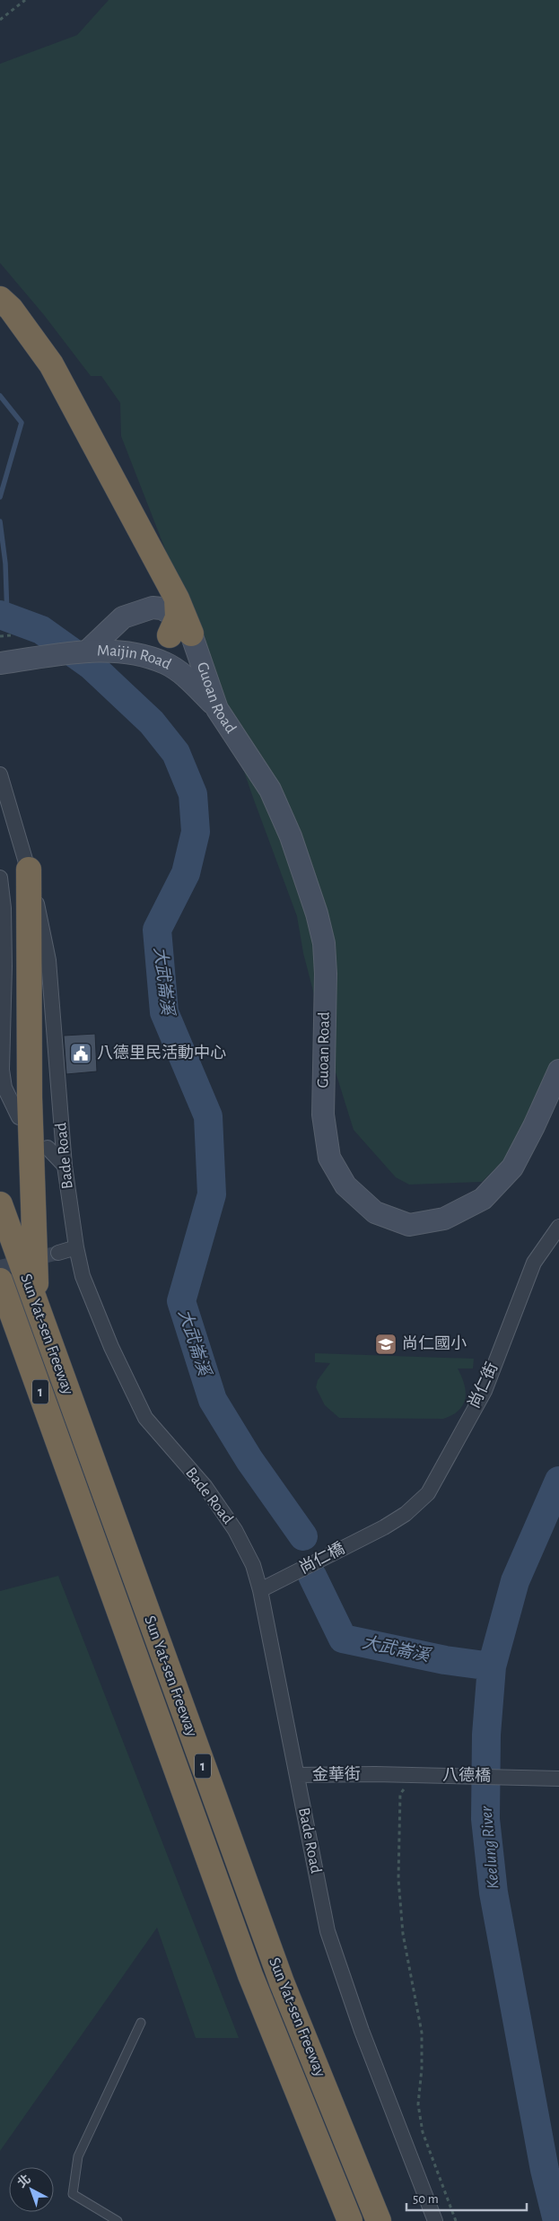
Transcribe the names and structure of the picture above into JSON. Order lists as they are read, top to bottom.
{
  "streets": {
    "highway": ["Sun Yat-sen Freeway", "1"],
    "street": [
      "Maijin Road",
      "Guoan Road",
      "Bade Road",
      "尚仁街",
      "尚仁橋",
      "金華街",
      "八德橋"
    ]
  },
  "crossings": [
    ["Maijin Road", "Guoan Road"],
    ["Bade Road", "尚仁橋"],
    ["Bade Road", "金華街"],
    ["尚仁街", "尚仁橋"],
    ["金華街", "八德橋"]
  ],
  "water": ["大武崙溪", "Keelung River"],
  "places": {
    "public building": ["八德里民活動中心"],
    "school or university": ["尚仁國小"]
  },
  "scale_bar": "50 m",
  "north": "top left"
}
